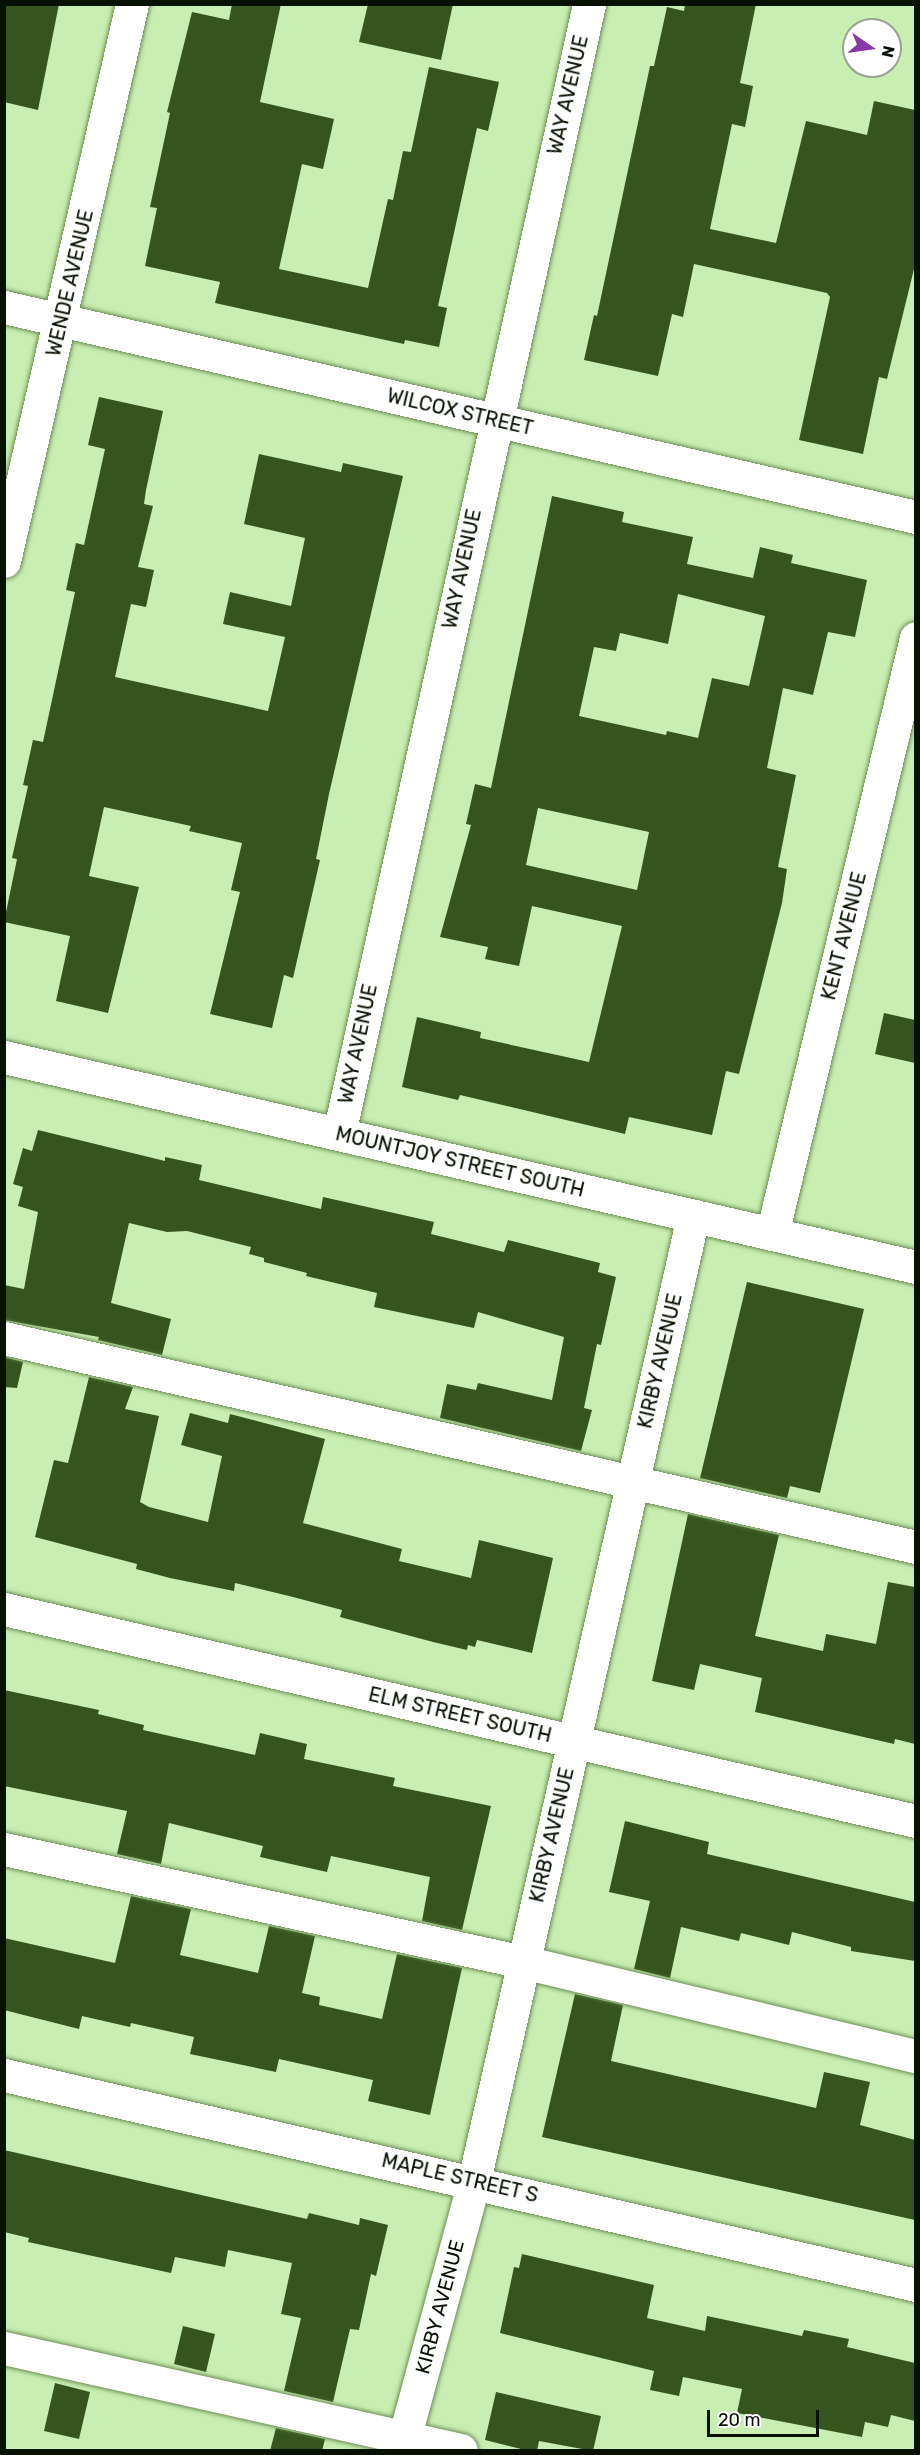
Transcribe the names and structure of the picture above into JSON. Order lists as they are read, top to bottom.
{
  "streets": {
    "street": [
      "WAY AVENUE",
      "WENDE AVENUE",
      "WILCOX STREET",
      "KENT AVENUE",
      "MOUNTJOY STREET SOUTH",
      "KIRBY AVENUE",
      "ELM STREET SOUTH",
      "MAPLE STREET S"
    ]
  },
  "crossings": [
    ["WAY AVENUE", "WILCOX STREET"],
    ["WAY AVENUE", "MOUNTJOY STREET SOUTH"],
    ["WENDE AVENUE", "WILCOX STREET"],
    ["KENT AVENUE", "MOUNTJOY STREET SOUTH"],
    ["MOUNTJOY STREET SOUTH", "KIRBY AVENUE"],
    ["KIRBY AVENUE", "ELM STREET SOUTH"],
    ["KIRBY AVENUE", "MAPLE STREET S"]
  ],
  "scale_bar": "20 m",
  "north": "right"
}
